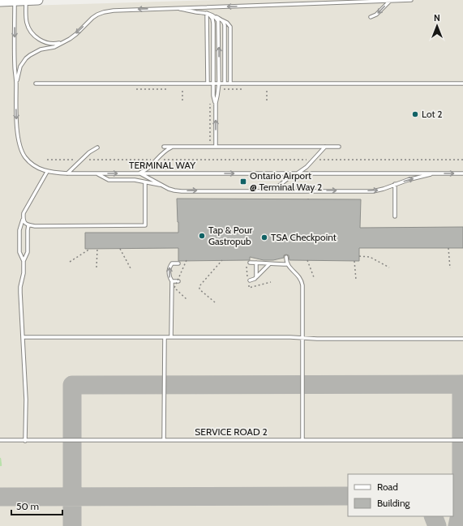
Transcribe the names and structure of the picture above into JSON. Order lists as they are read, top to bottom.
{
  "streets": {
    "lane": ["TERMINAL WAY", "SERVICE ROAD 2"]
  },
  "places": {
    "other": ["Lot 2", "Tap & Pour Gastropub", "TSA Checkpoint"],
    "transit": ["Ontario Airport @ Terminal Way 2"]
  },
  "legend": ["Road", "Building"],
  "scale_bar": "50 m",
  "north": "top"
}
